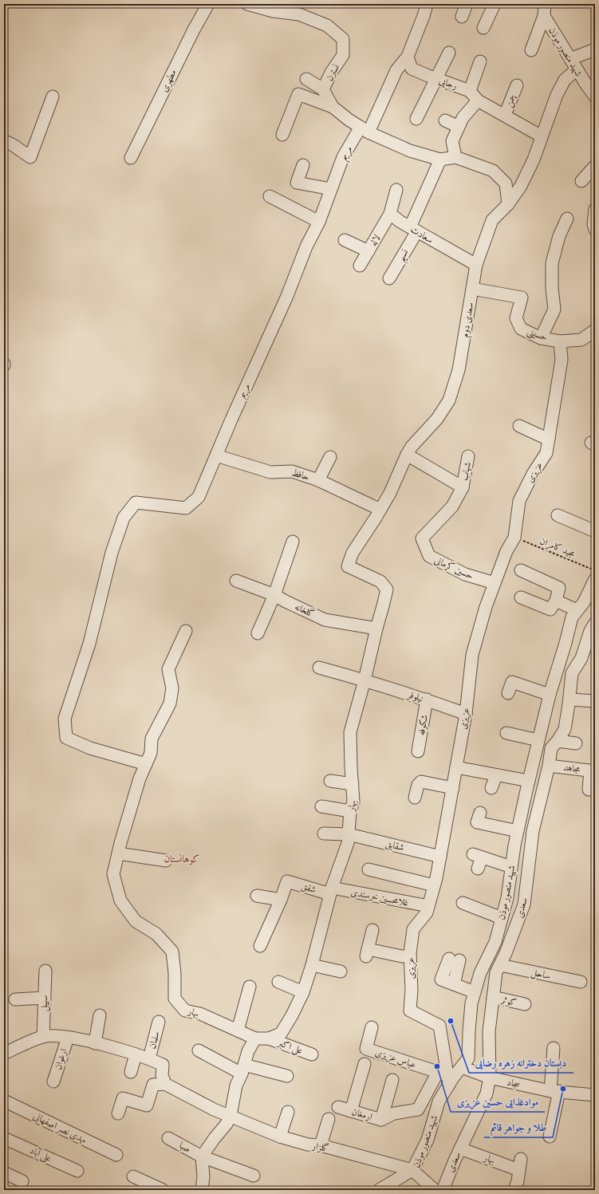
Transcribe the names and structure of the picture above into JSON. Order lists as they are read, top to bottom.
{
  "streets": {
    "street": [
      "شهید منصور موذن",
      "نسترن",
      "مطهری",
      "رجایی",
      "چمن",
      "مریم",
      "سعادت",
      "لاله",
      "نسیم",
      "سعدی دوم",
      "حسینی",
      "شهاب",
      "عزیزی",
      "حافظ",
      "حسین کرمانی",
      "گلخانه",
      "نیلوفر",
      "شکوفه",
      "مجاهد",
      "بهار",
      "شقایق",
      "شفق",
      "غلامحسین خرسندی",
      "سعدی",
      "ساحل",
      "کوثر",
      "سهیل",
      "سلمان",
      "علی اکبر",
      "عباس عزیزی",
      "ارغوان",
      "سجاد",
      "ارمغان",
      "مهدی نصر اصفهانی",
      "صبا",
      "گلزار",
      "علی آباد"
    ],
    "path": ["مجید کامران"]
  },
  "crossings": [
    ["شهید منصور موذن", "سعدی دوم"],
    ["شهید منصور موذن", "عزیزی"],
    ["شهید منصور موذن", "عباس عزیزی"],
    ["شهید منصور موذن", "سجاد"],
    ["شهید منصور موذن", "ارمغان"],
    ["شهید منصور موذن", "گلزار"],
    ["نسترن", "مریم"],
    ["نسترن", "نسیم"],
    ["رجایی", "چمن"],
    ["رجایی", "مریم"],
    ["رجایی", "سعدی دوم"],
    ["مریم", "حافظ"],
    ["مریم", "بهار"],
    ["سعادت", "لاله"],
    ["سعادت", "نسیم"],
    ["سعادت", "سعدی دوم"],
    ["سعدی دوم", "حسینی"],
    ["سعدی دوم", "حافظ"],
    ["سعدی دوم", "بهار"],
    ["حسینی", "عزیزی"],
    ["شهاب", "حسین کرمانی"],
    ["عزیزی", "مجید کامران"],
    ["عزیزی", "حسین کرمانی"],
    ["عزیزی", "نیلوفر"],
    ["عزیزی", "شقایق"],
    ["عزیزی", "غلامحسین خرسندی"],
    ["عزیزی", "عباس عزیزی"],
    ["عزیزی", "ارمغان"],
    ["گلخانه", "بهار"],
    ["نیلوفر", "شکوفه"],
    ["نیلوفر", "بهار"],
    ["مجاهد", "سعدی"],
    ["بهار", "شقایق"],
    ["بهار", "شفق"],
    ["بهار", "غلامحسین خرسندی"],
    ["بهار", "سعدی"],
    ["بهار", "علی اکبر"],
    ["شفق", "غلامحسین خرسندی"],
    ["سعدی", "ساحل"],
    ["سعدی", "کوثر"],
    ["سعدی", "سجاد"],
    ["عباس عزیزی", "ارمغان"]
  ],
  "districts": ["کوهانستان"],
  "places": ["دبستان دخترانه زهره رضایی", "موادغذایی حسین عزیزی", "طلا و جواهر قائم"]
}
